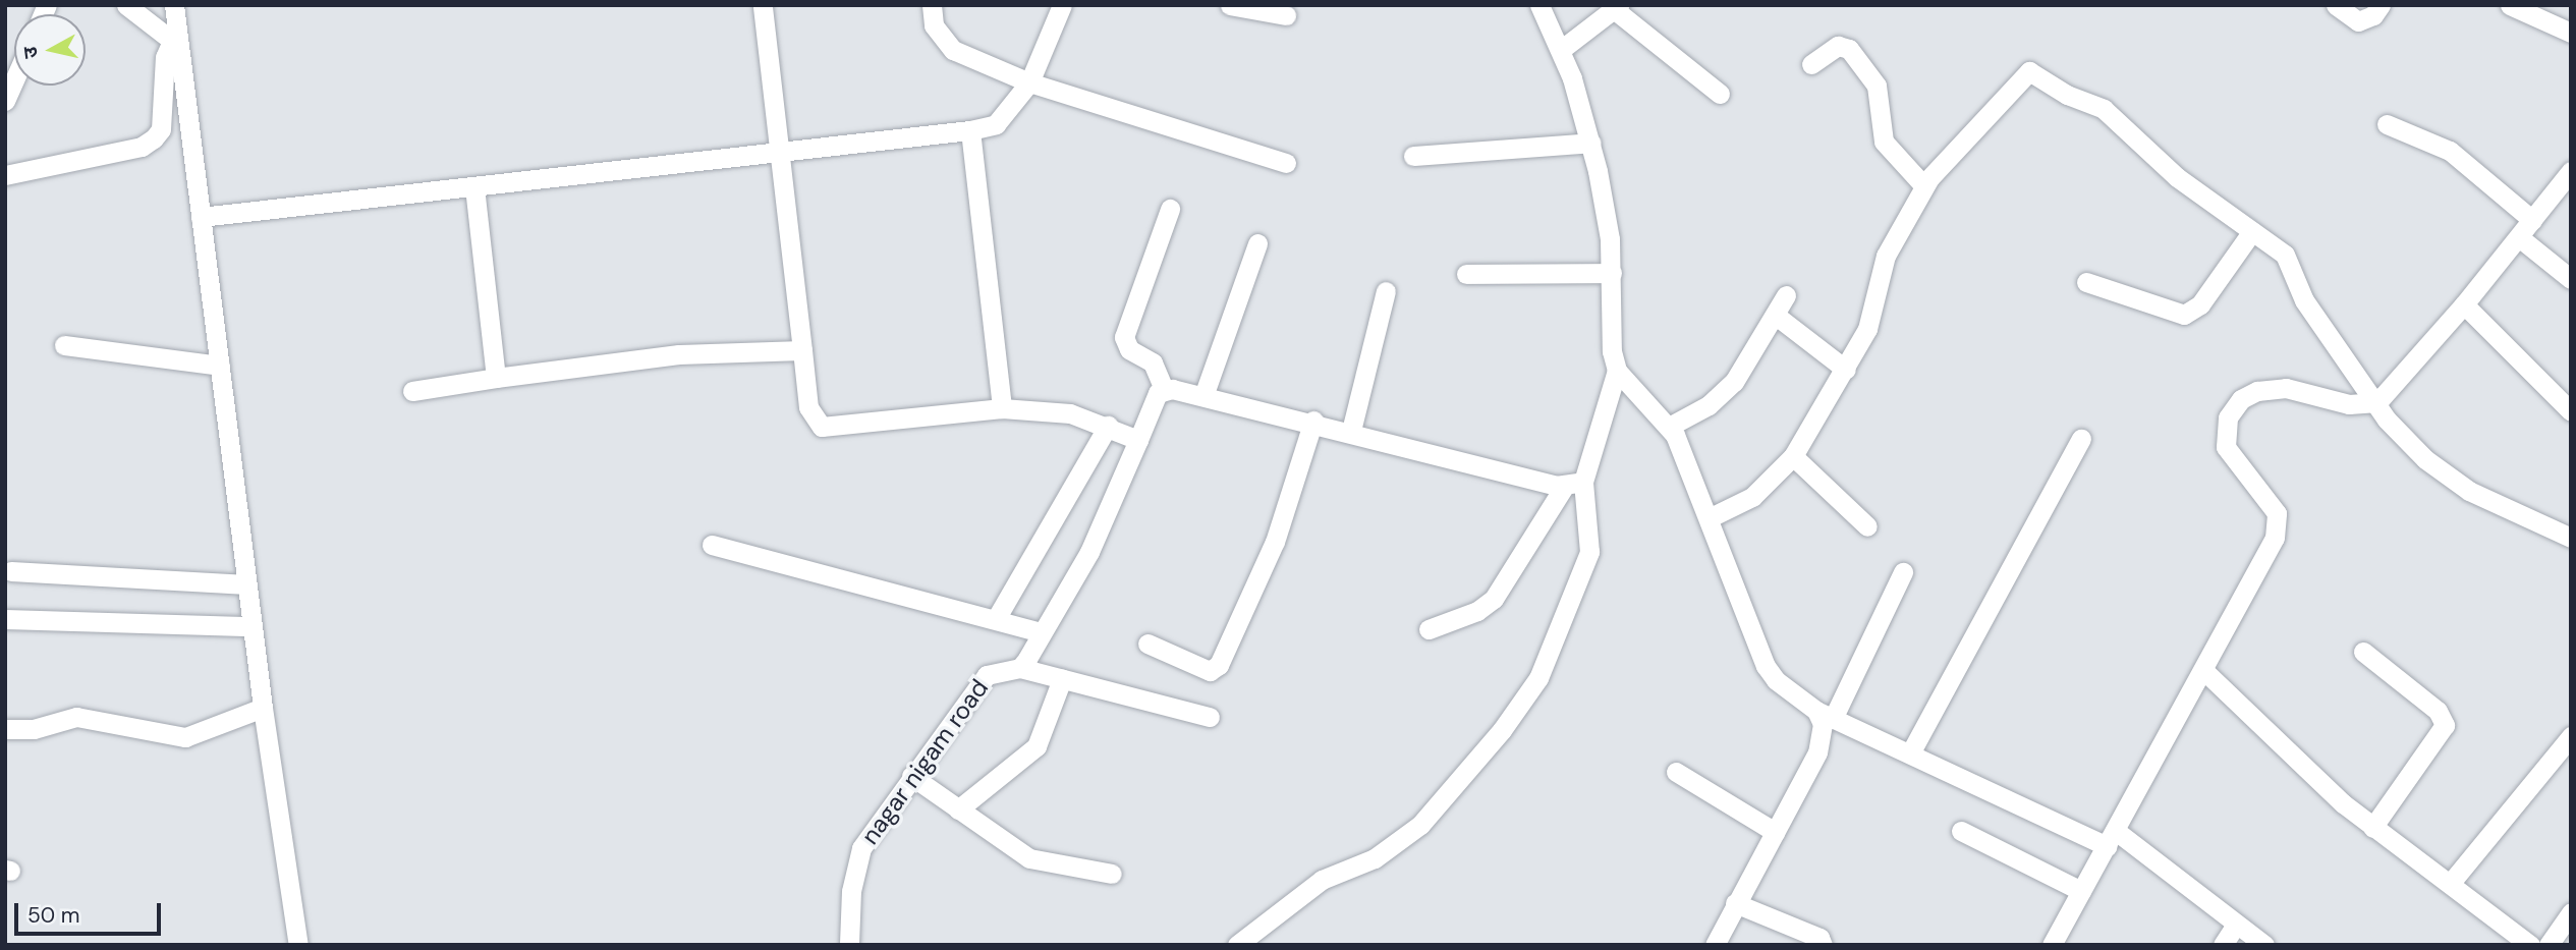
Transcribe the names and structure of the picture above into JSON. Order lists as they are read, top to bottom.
{
  "streets": {
    "street": ["nagar nigam road"]
  },
  "scale_bar": "50 m",
  "north": "left"
}
